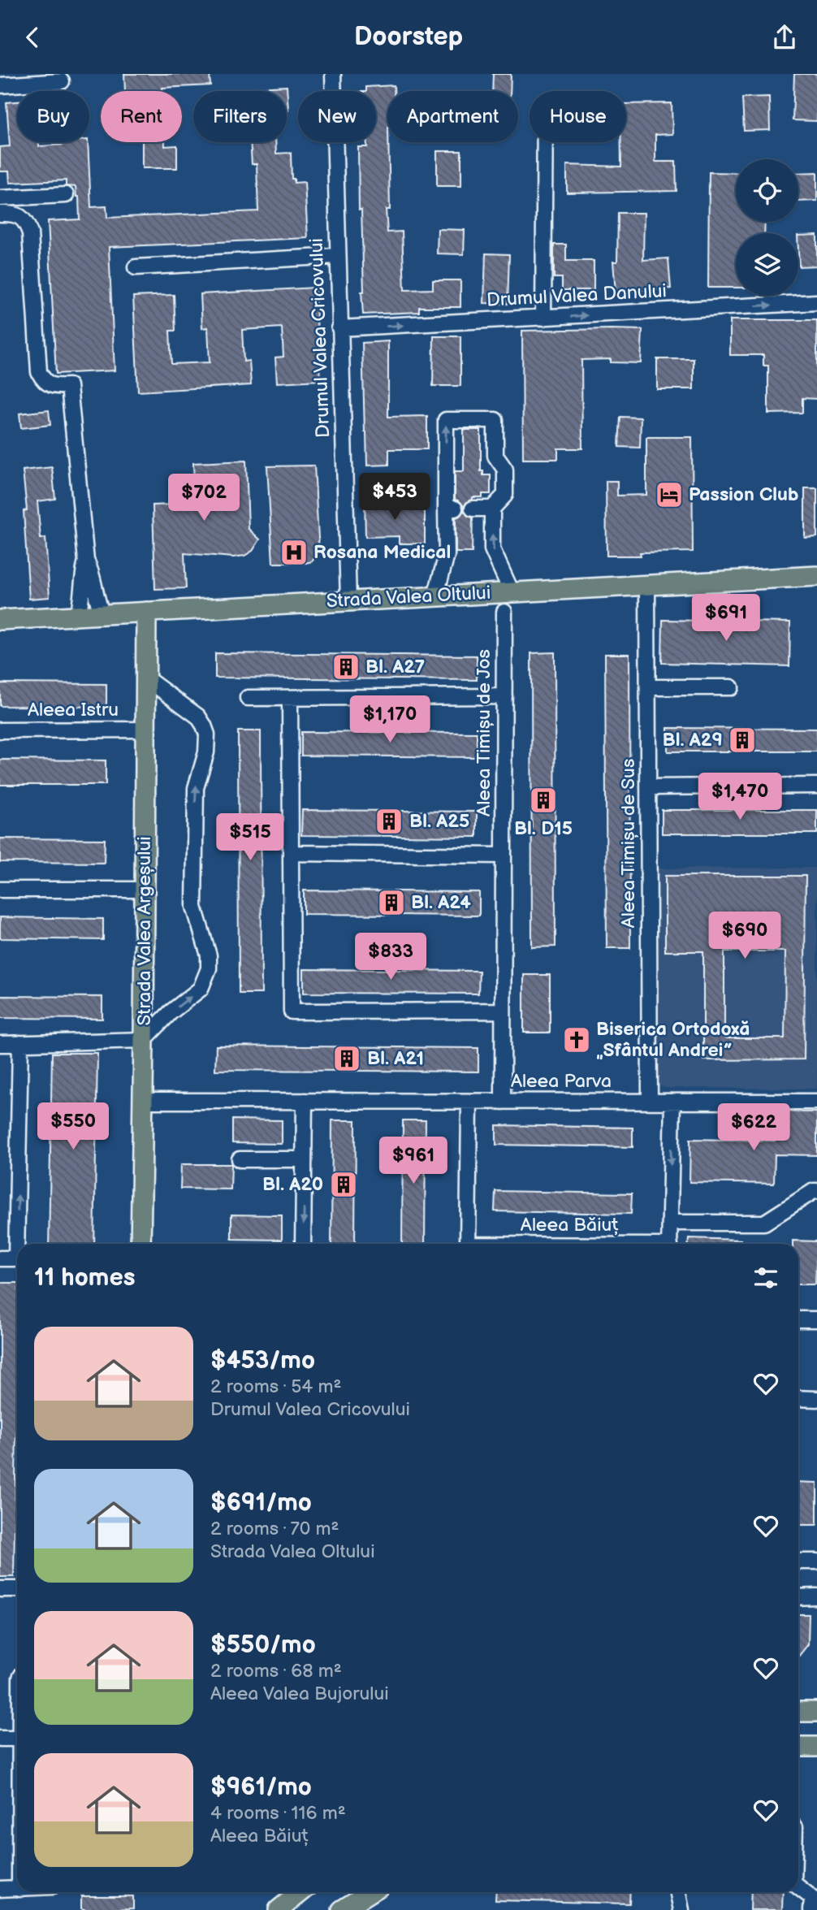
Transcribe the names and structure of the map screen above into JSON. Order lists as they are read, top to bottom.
{
  "streets": {
    "main road": ["Strada Valea Oltului", "Strada Valea Argeșului"],
    "street": [
      "Drumul Valea Danului",
      "Drumul Valea Cricovului",
      "Aleea Istru",
      "Aleea Timișu de Jos",
      "Aleea Timișu de Sus",
      "Aleea Parva",
      "Aleea Băiuț"
    ]
  },
  "crossings": [
    ["Drumul Valea Danului", "Drumul Valea Cricovului"],
    ["Drumul Valea Cricovului", "Strada Valea Oltului"],
    ["Strada Valea Oltului", "Aleea Timișu de Sus"],
    ["Strada Valea Oltului", "Strada Valea Argeșului"],
    ["Aleea Istru", "Strada Valea Argeșului"],
    ["Aleea Timișu de Jos", "Aleea Parva"],
    ["Aleea Timișu de Sus", "Aleea Parva"],
    ["Strada Valea Argeșului", "Aleea Parva"],
    ["Aleea Parva", "Aleea Băiuț"]
  ],
  "one_way": ["Drumul Valea Danului"],
  "places": {
    "hotel": ["Passion Club"],
    "hospital": ["Rosana Medical"],
    "building": [
      "Bl. A27",
      "Bl. A29",
      "Bl. D15",
      "Bl. A25",
      "Bl. A24",
      "Bl. A21",
      "Bl. A20"
    ],
    "church": ["Biserica Ortodoxă „Sfântul Andrei”"]
  },
  "page": {
    "header": "Doorstep",
    "chip": [
      "Buy",
      "Rent",
      "Filters",
      "New",
      "Apartment",
      "House"
    ],
    "price": [
      "$453",
      "$702",
      "$691",
      "$1,170",
      "$1,470",
      "$515",
      "$690",
      "$833",
      "$550",
      "$622",
      "$961"
    ],
    "heading": "11 homes",
    "list": [
      {
        "name": "$453/mo",
        "note": "2 rooms · 54 m² · Drumul Valea Cricovului"
      },
      {
        "name": "$691/mo",
        "note": "2 rooms · 70 m² · Strada Valea Oltului"
      },
      {
        "name": "$550/mo",
        "note": "2 rooms · 68 m² · Aleea Valea Bujorului"
      },
      {
        "name": "$961/mo",
        "note": "4 rooms · 116 m² · Aleea Băiuț"
      }
    ]
  }
}
